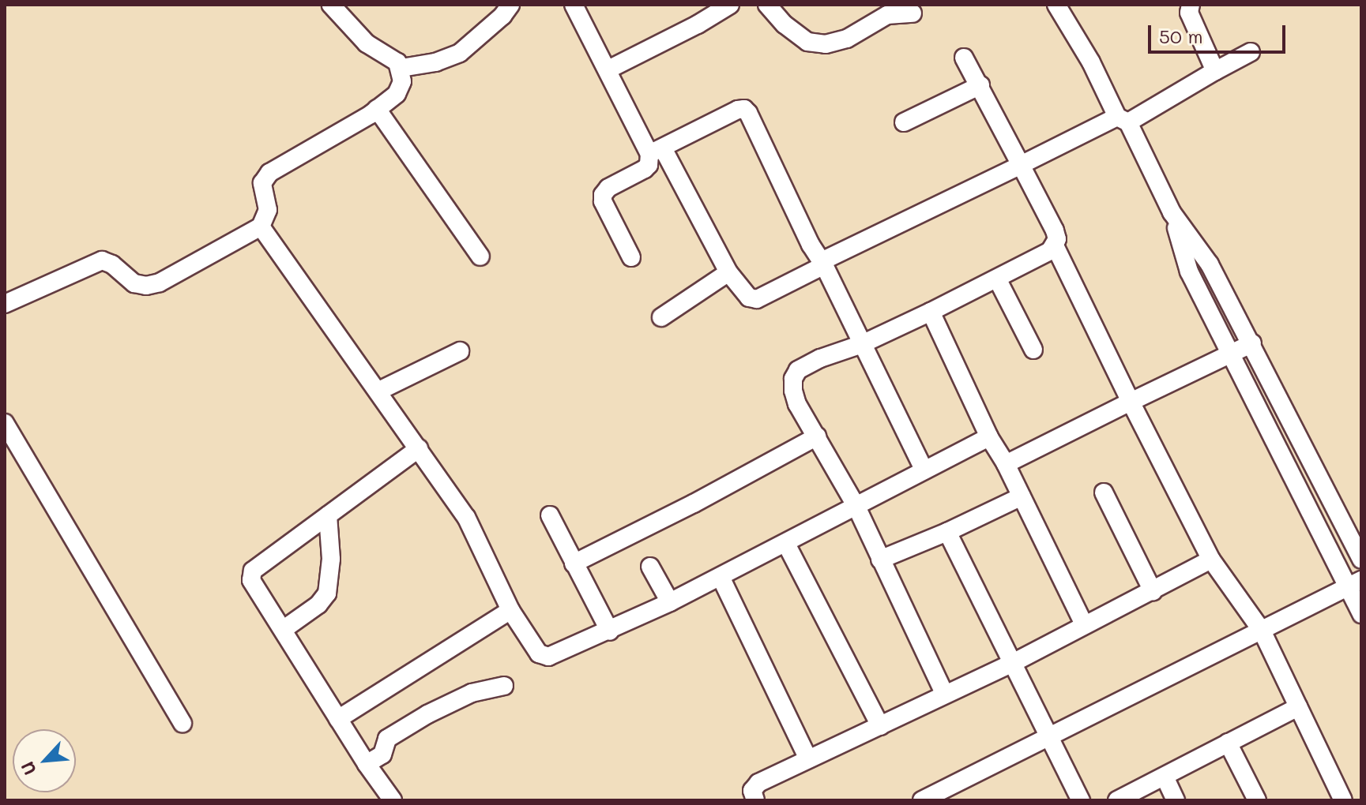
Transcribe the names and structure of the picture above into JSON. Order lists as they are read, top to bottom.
{
  "scale_bar": "50 m",
  "north": "bottom left"
}
